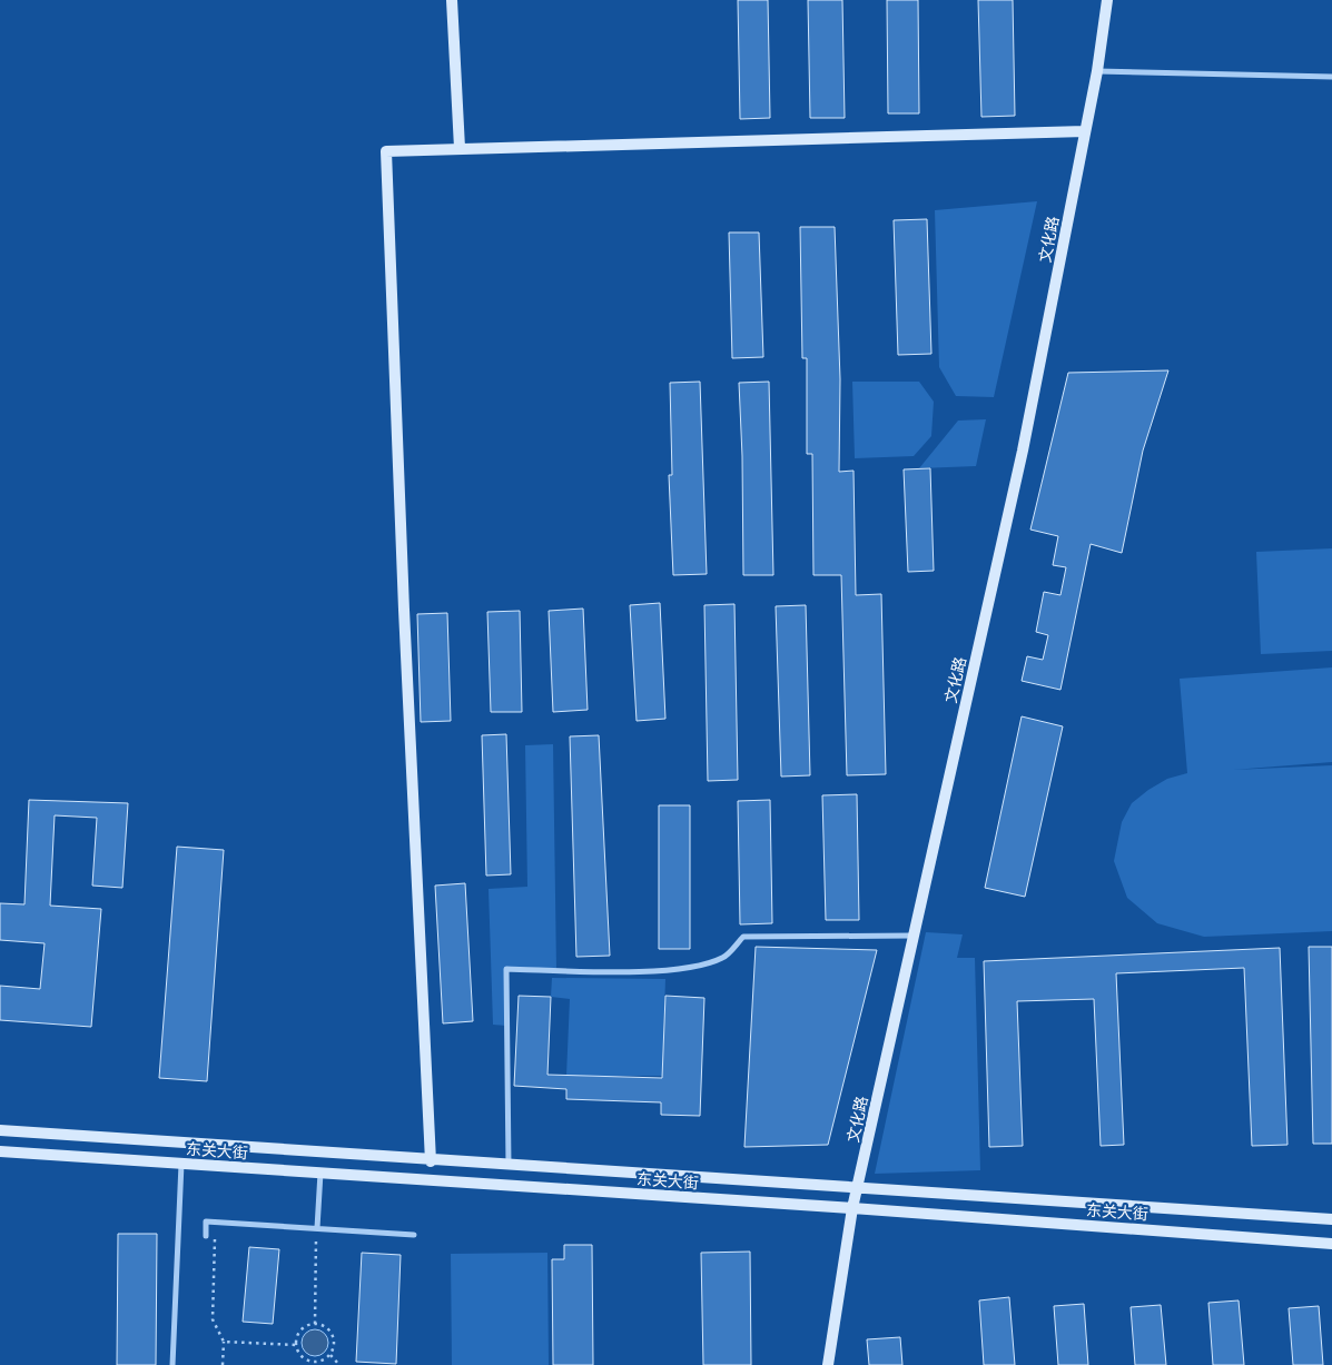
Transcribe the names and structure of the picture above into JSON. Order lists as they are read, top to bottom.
{
  "streets": {
    "street": ["文化路", "东关大街"]
  },
  "crossings": [
    ["文化路", "东关大街"]
  ]
}
